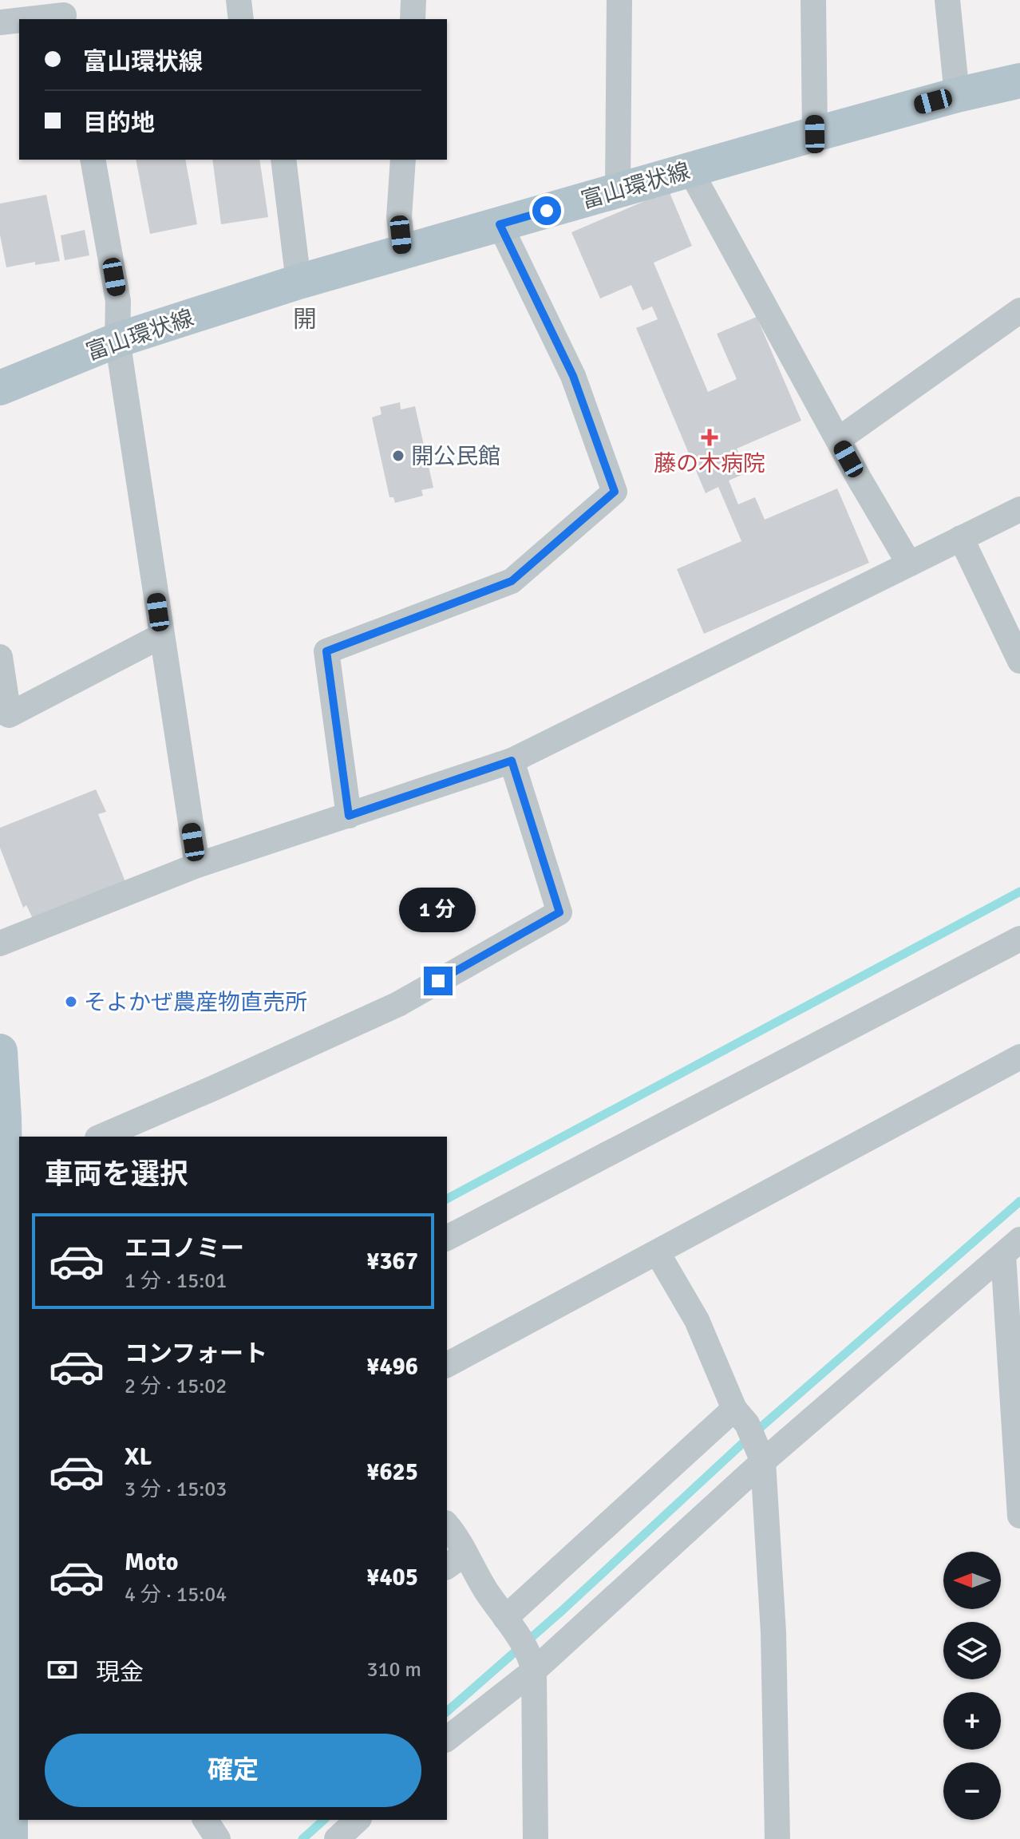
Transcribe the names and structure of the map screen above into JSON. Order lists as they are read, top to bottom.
{
  "streets": {
    "main road": ["富山環状線"]
  },
  "districts": ["開"],
  "places": {
    "health": ["藤の木病院"],
    "other": ["開公民館", "そよかぜ農産物直売所"]
  },
  "north": "left",
  "page": {
    "banner": ["富山環状線", "目的地"],
    "bubble": "1 分",
    "heading": "車両を選択",
    "list": [
      {
        "name": "エコノミー",
        "note": "1 分 · 15:01",
        "value": "¥367"
      },
      {
        "name": "コンフォート",
        "note": "2 分 · 15:02",
        "value": "¥496"
      },
      {
        "name": "XL",
        "note": "3 分 · 15:03",
        "value": "¥625"
      },
      {
        "name": "Moto",
        "note": "4 分 · 15:04",
        "value": "¥405"
      }
    ],
    "map_buttons": ["+", "−"],
    "pay": ["現金", "310 m"],
    "buttons": "確定"
  }
}
